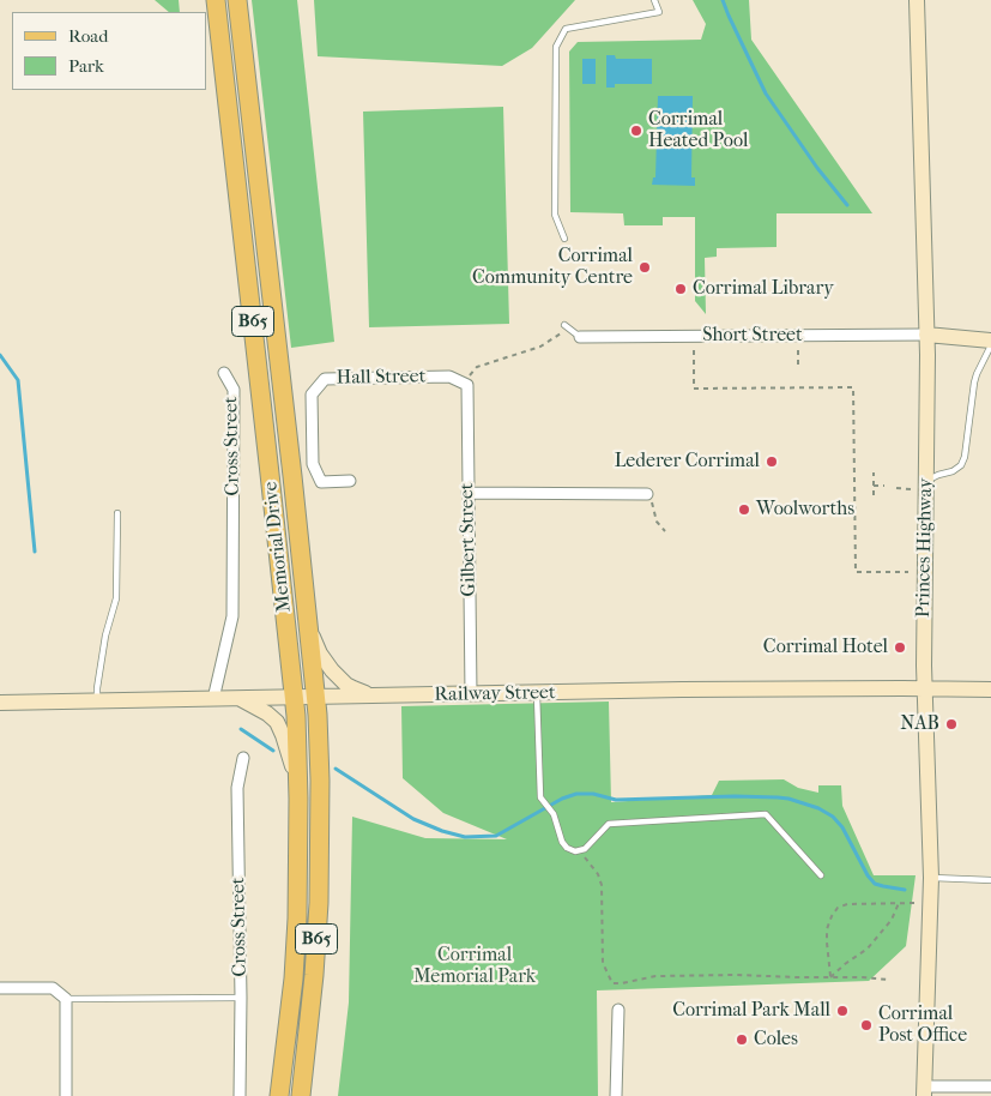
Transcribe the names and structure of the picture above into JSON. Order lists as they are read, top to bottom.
{
  "streets": {
    "main road": [
      "B65",
      "Memorial Drive",
      "Princes Highway",
      "Railway Street"
    ],
    "street": [
      "Short Street",
      "Hall Street",
      "Cross Street",
      "Gilbert Street"
    ]
  },
  "crossings": [
    ["Short Street", "Princes Highway"],
    ["Hall Street", "Gilbert Street"],
    ["Cross Street", "Railway Street"],
    ["Gilbert Street", "Railway Street"],
    ["Memorial Drive", "Railway Street"],
    ["Princes Highway", "Railway Street"]
  ],
  "parks": ["Corrimal Memorial Park"],
  "places": [
    "Corrimal Heated Pool",
    "Corrimal Community Centre",
    "Corrimal Library",
    "Lederer Corrimal",
    "Woolworths",
    "Corrimal Hotel",
    "NAB",
    "Corrimal Park Mall",
    "Corrimal Post Office",
    "Coles"
  ],
  "legend": ["Road", "Park"]
}
